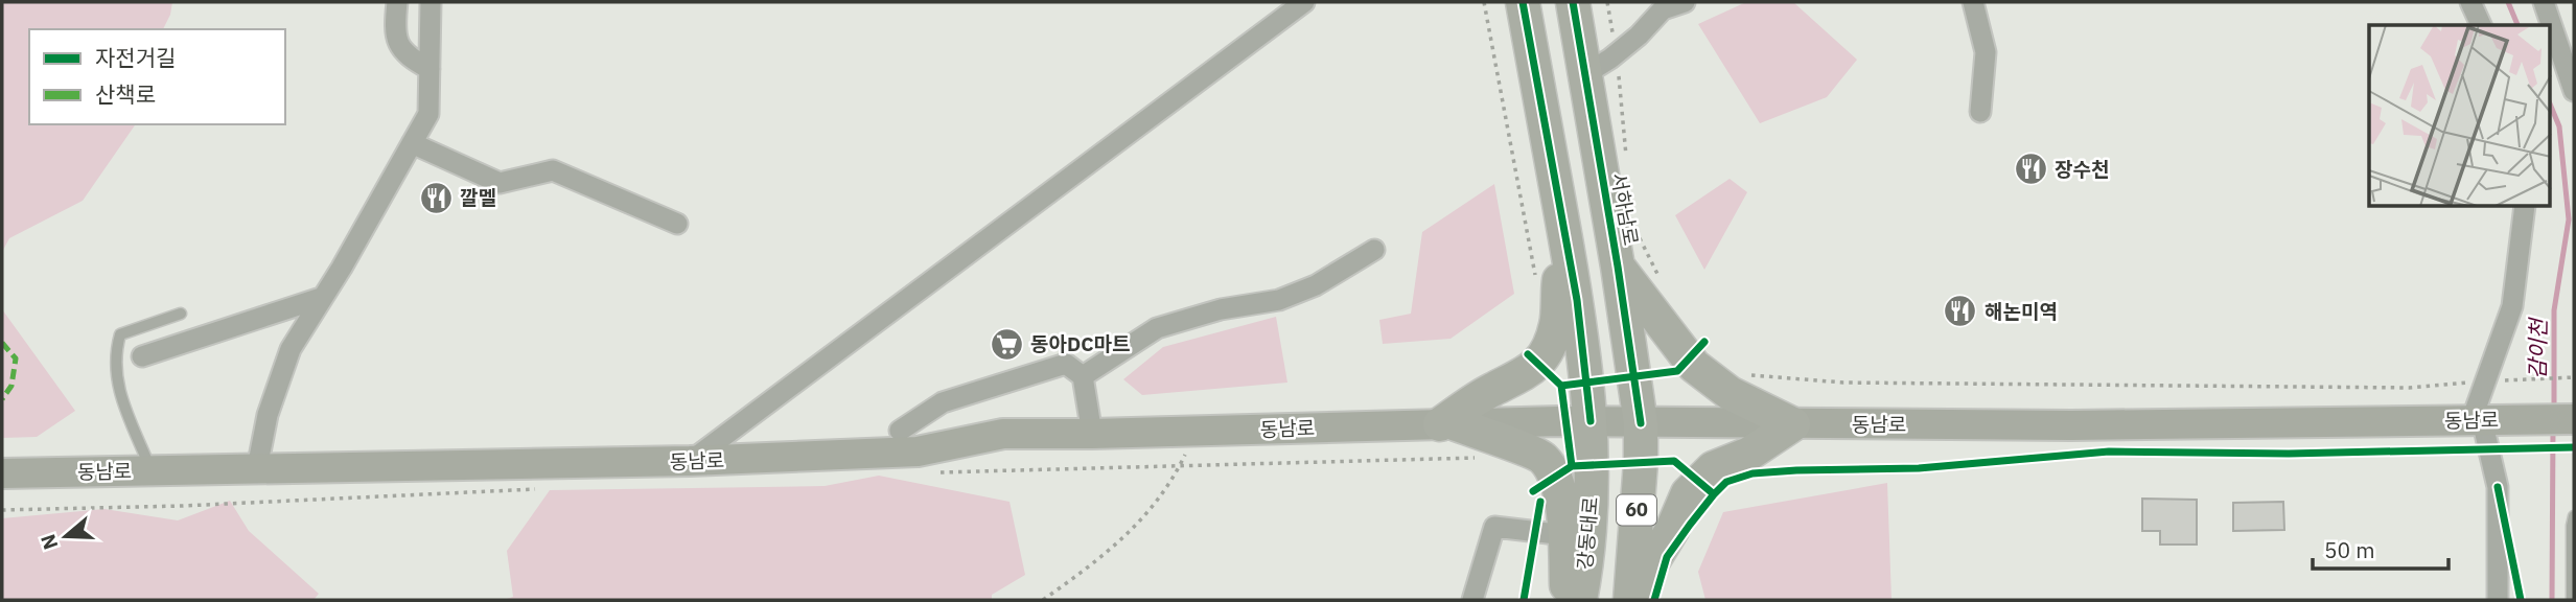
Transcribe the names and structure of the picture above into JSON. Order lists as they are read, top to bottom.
{
  "streets": {
    "main road": [
      "서하남로",
      "동남로",
      "60",
      "강동대로"
    ]
  },
  "crossings": [
    ["서하남로", "동남로"],
    ["서하남로", "60"],
    ["동남로", "60"],
    ["동남로", "강동대로"]
  ],
  "water": ["감이천"],
  "places": {
    "restaurant": ["장수천", "깔멜", "해논미역"],
    "supermarket": ["동아DC마트"]
  },
  "legend": ["자전거길", "산책로"],
  "scale_bar": "50 m",
  "north": "left"
}
